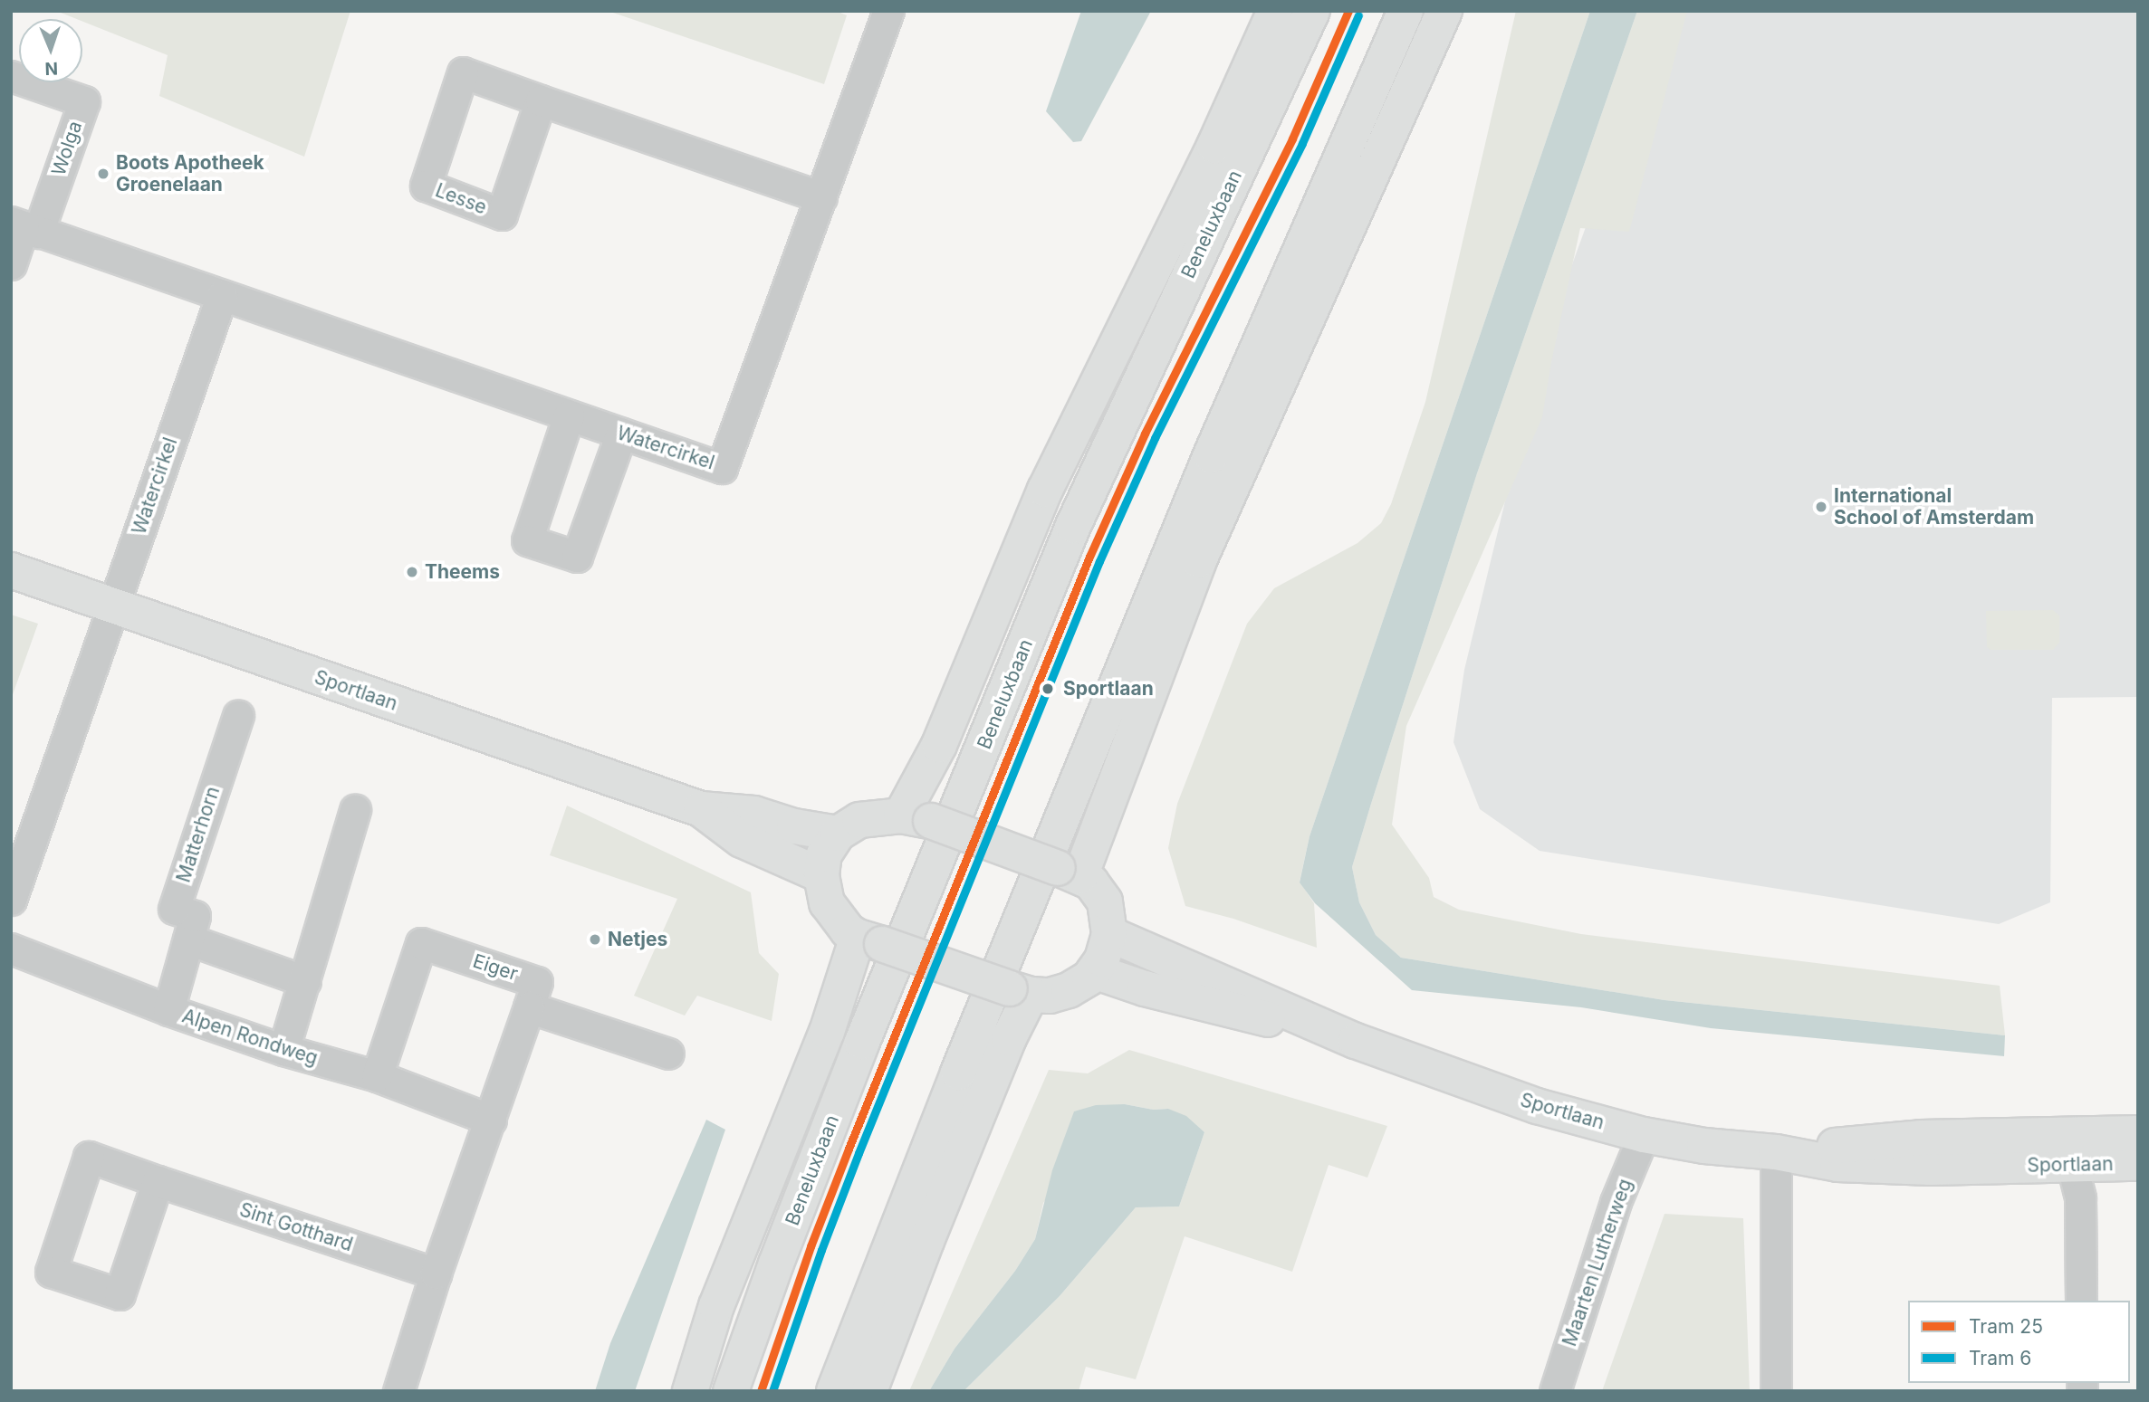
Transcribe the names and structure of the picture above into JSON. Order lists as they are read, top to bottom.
{
  "streets": {
    "main road": ["Beneluxbaan", "Sportlaan"],
    "street": [
      "Wolga",
      "Lesse",
      "Watercirkel",
      "Matterhorn",
      "Eiger",
      "Alpen Rondweg",
      "Sint Gotthard",
      "Maarten Lutherweg"
    ]
  },
  "crossings": [
    ["Wolga", "Watercirkel"],
    ["Lesse", "Watercirkel"],
    ["Watercirkel", "Sportlaan"],
    ["Sportlaan", "Maarten Lutherweg"],
    ["Matterhorn", "Alpen Rondweg"],
    ["Eiger", "Alpen Rondweg"]
  ],
  "places": [
    "Boots Apotheek Groenelaan",
    "International School of Amsterdam",
    "Theems",
    "Sportlaan",
    "Netjes"
  ],
  "lines": ["tram line 25", "tram line 6"],
  "legend": ["Tram 25", "Tram 6"],
  "north": "bottom"
}
